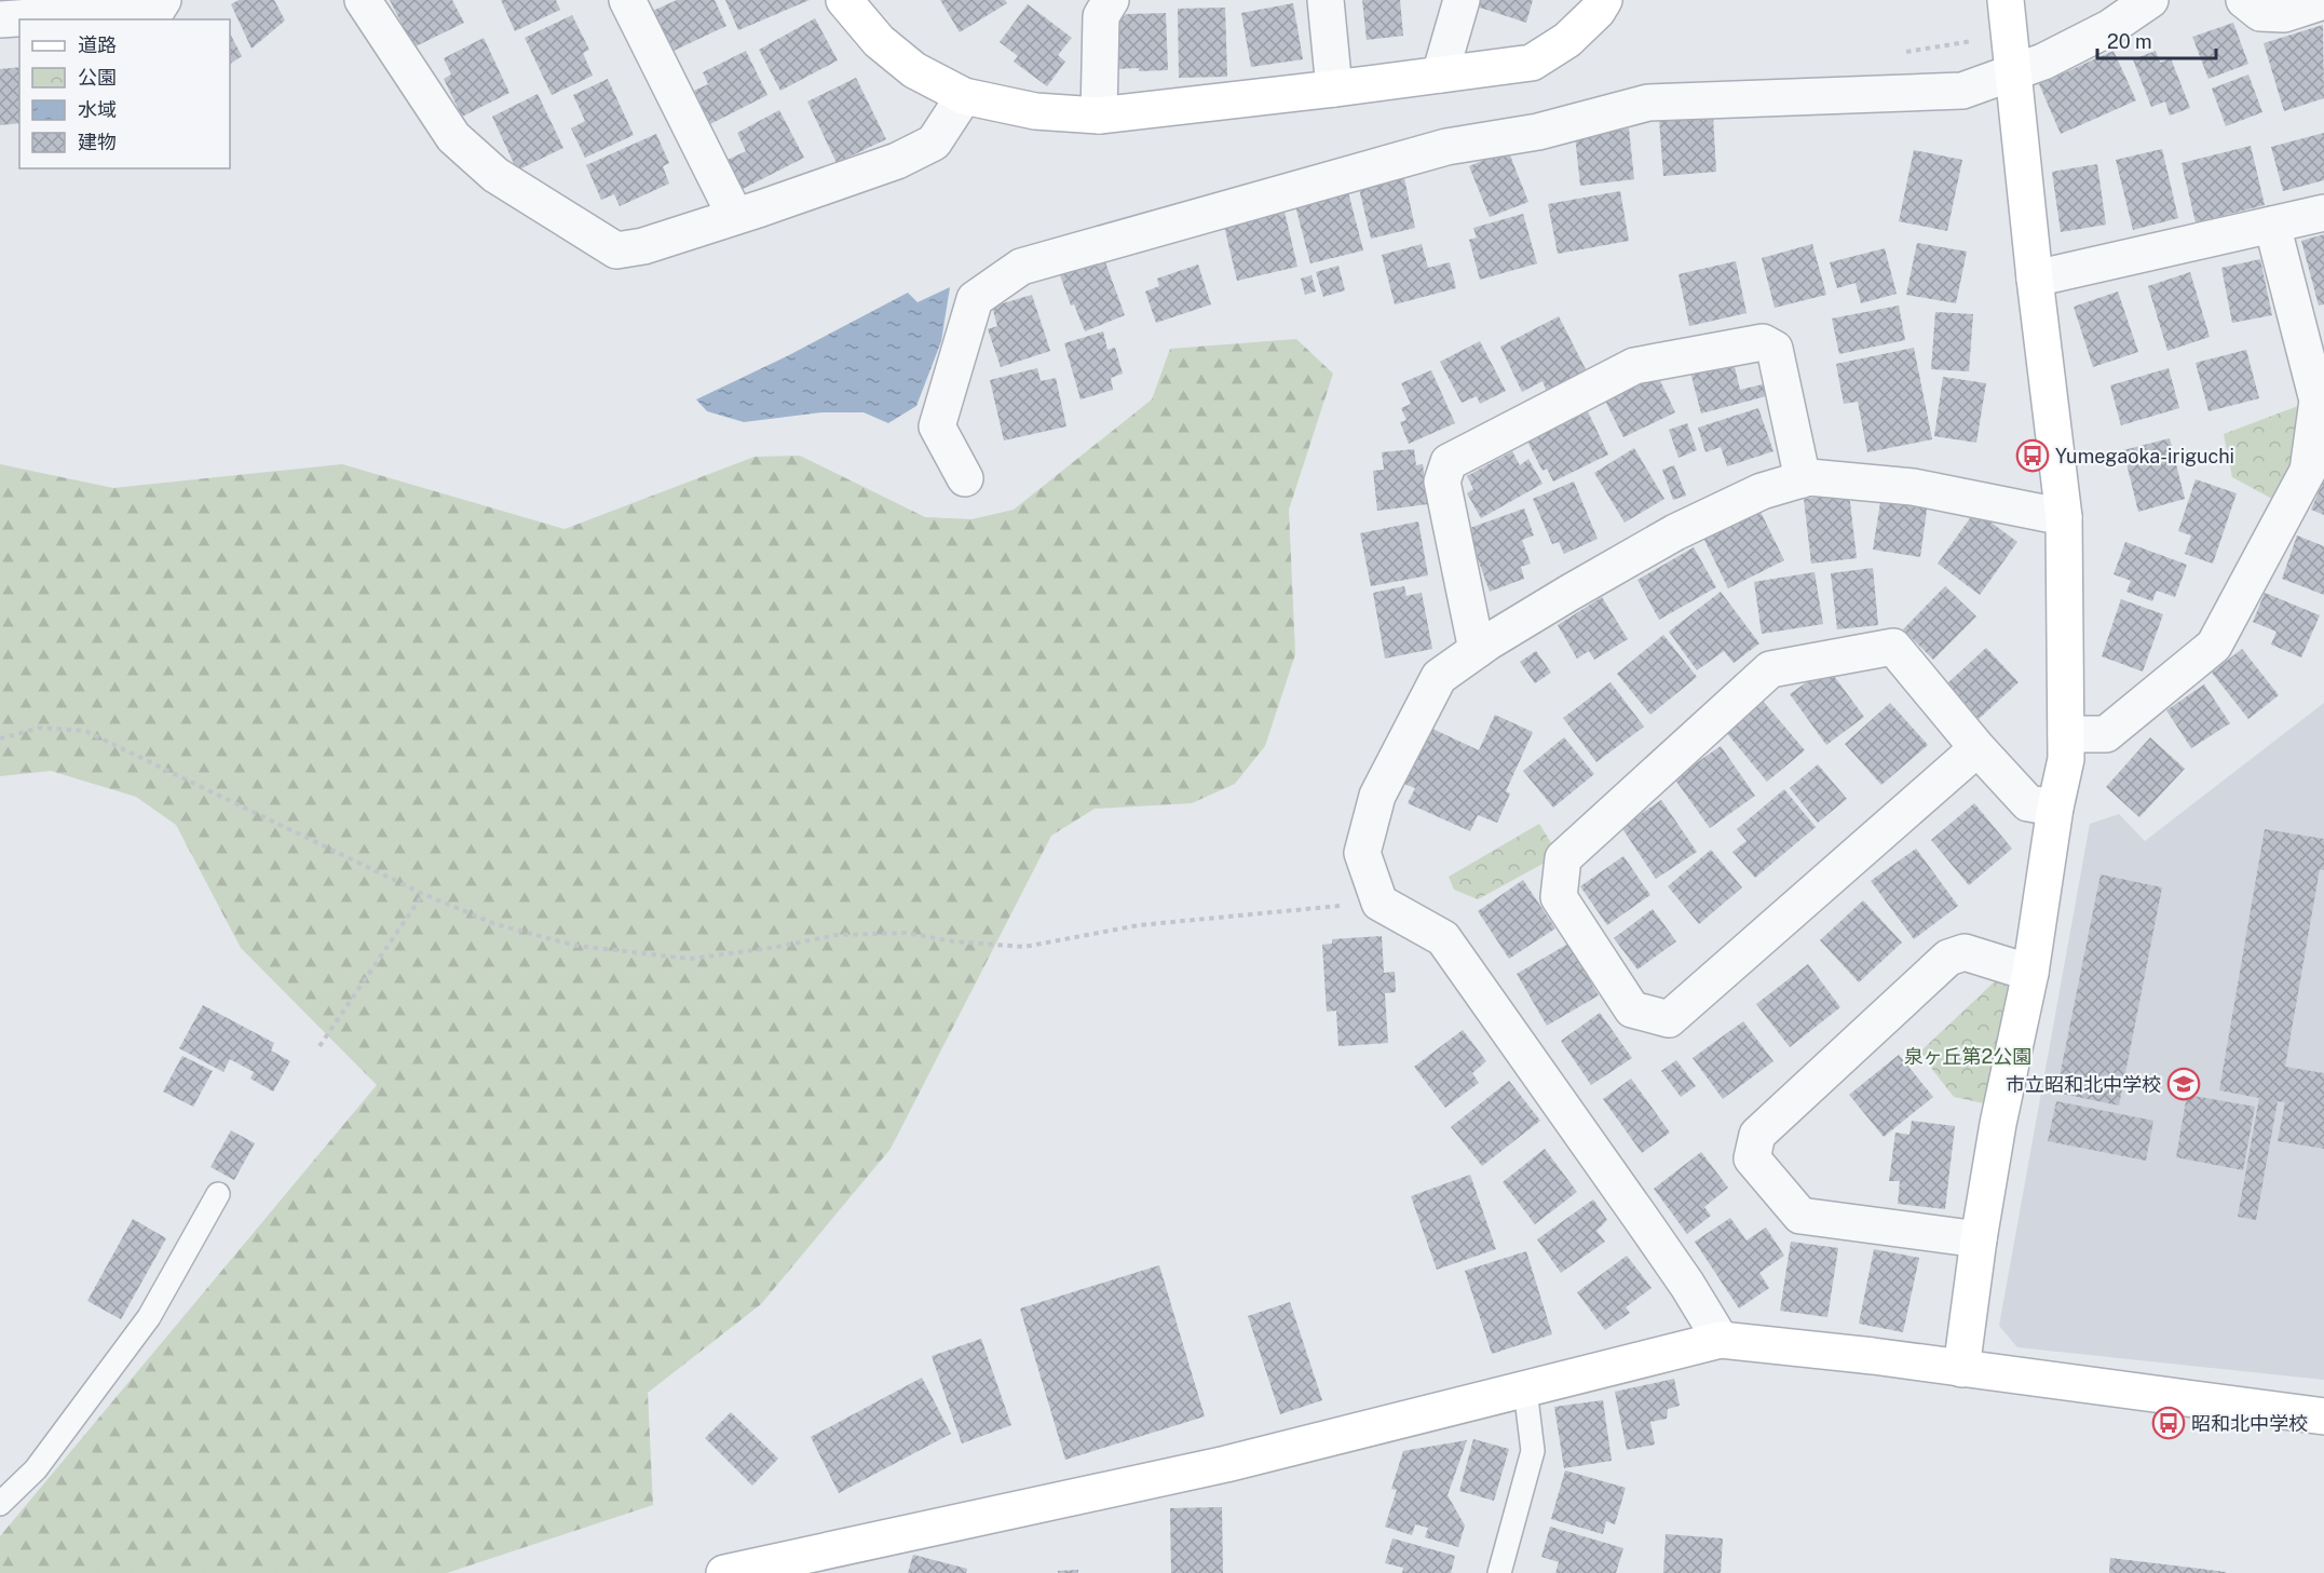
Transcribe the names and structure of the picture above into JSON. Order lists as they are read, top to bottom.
{
  "parks": ["泉ヶ丘第2公園"],
  "places": {
    "bus stop": ["Yumegaoka-iriguchi", "昭和北中学校"],
    "school or university": ["市立昭和北中学校"]
  },
  "legend": [
    "道路",
    "公園",
    "水域",
    "建物"
  ],
  "scale_bar": "20 m"
}
